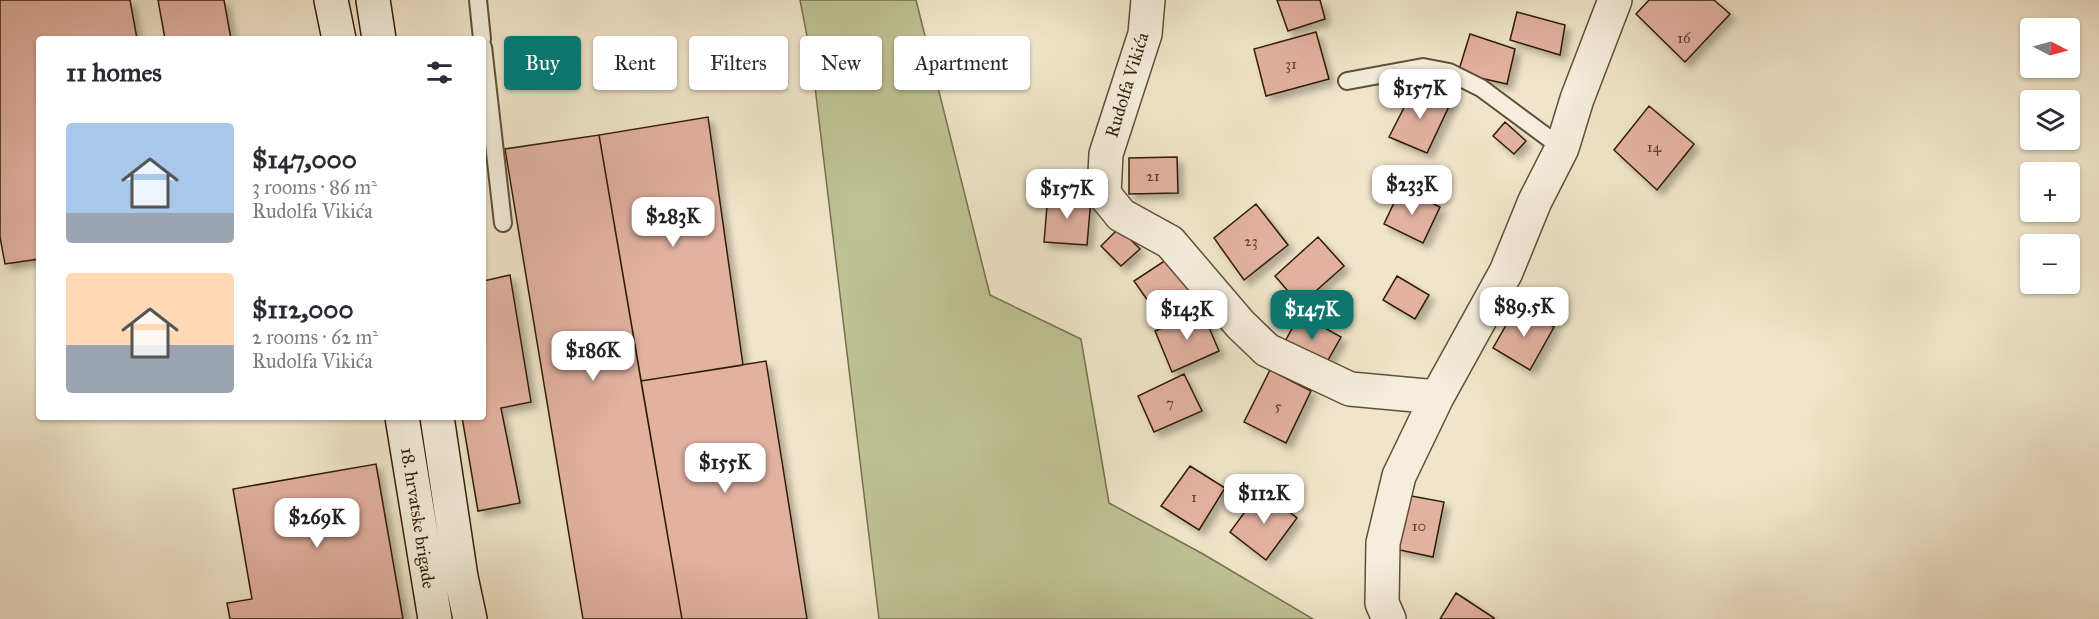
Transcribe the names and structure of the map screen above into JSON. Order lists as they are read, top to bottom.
{
  "streets": {
    "street": ["Rudolfa Vikića", "18. hrvatske brigade"]
  },
  "house_numbers": [
    "16",
    "31",
    "14",
    "21",
    "23",
    "7",
    "5",
    "1",
    "10"
  ],
  "north": "right",
  "page": {
    "map_buttons": ["+", "−"],
    "chip": [
      "Buy",
      "Rent",
      "Filters",
      "New",
      "Apartment"
    ],
    "heading": "11 homes",
    "price": [
      "$157K",
      "$233K",
      "$157K",
      "$283K",
      "$89.5K",
      "$143K",
      "$147K",
      "$186K",
      "$155K",
      "$112K",
      "$269K"
    ],
    "list": [
      {
        "name": "$147,000",
        "note": "3 rooms · 86 m² · Rudolfa Vikića"
      },
      {
        "name": "$112,000",
        "note": "2 rooms · 62 m² · Rudolfa Vikića"
      }
    ]
  }
}
